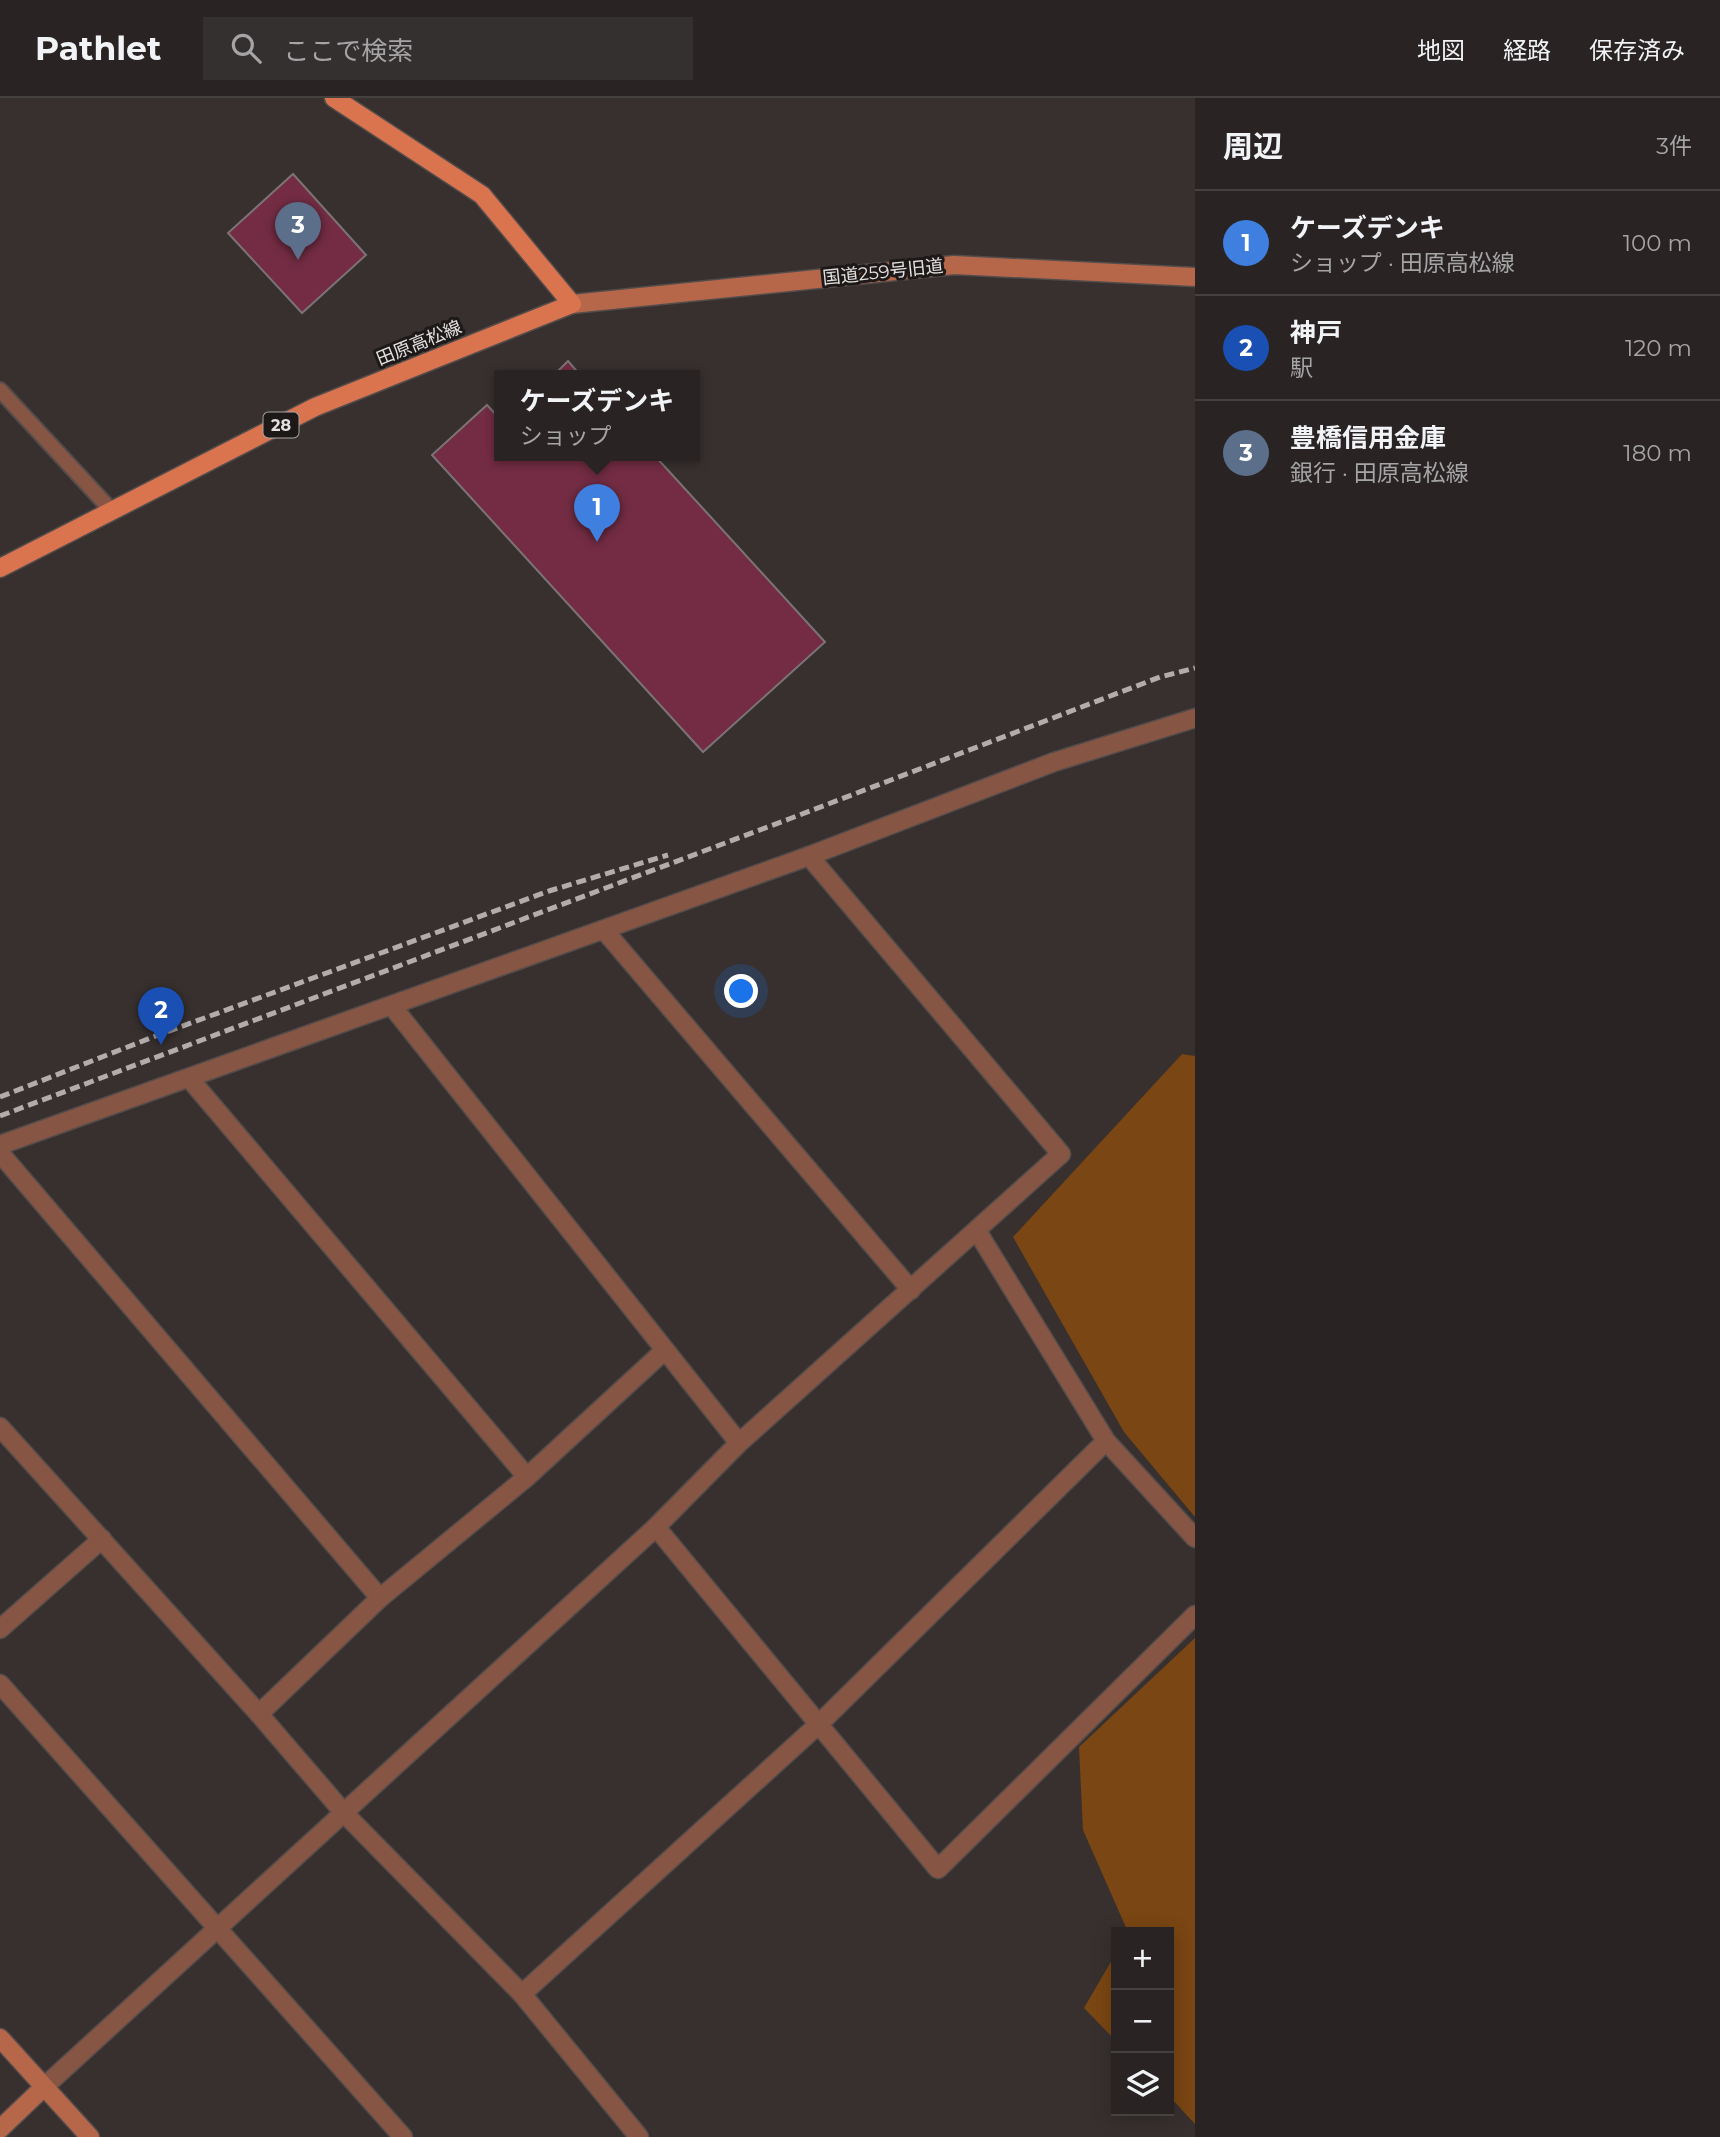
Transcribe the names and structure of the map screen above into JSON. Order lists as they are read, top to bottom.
{
  "streets": {
    "main road": ["田原高松線", "28"],
    "street": ["国道259号旧道"]
  },
  "crossings": [
    ["国道259号旧道", "田原高松線"]
  ],
  "page": {
    "header": "Pathlet",
    "search": "ここで検索",
    "nav": ["地図", "経路", "保存済み"],
    "heading": ["周辺", "3件"],
    "list": [
      {
        "mark": "1",
        "name": "ケーズデンキ",
        "note": "ショップ · 田原高松線",
        "value": "100 m"
      },
      {
        "mark": "2",
        "name": "神戸",
        "note": "駅",
        "value": "120 m"
      },
      {
        "mark": "3",
        "name": "豊橋信用金庫",
        "note": "銀行 · 田原高松線",
        "value": "180 m"
      }
    ],
    "pins": ["3", "1", "2"],
    "popup": ["ケーズデンキ", "ショップ"],
    "map_buttons": ["+", "−"]
  }
}
